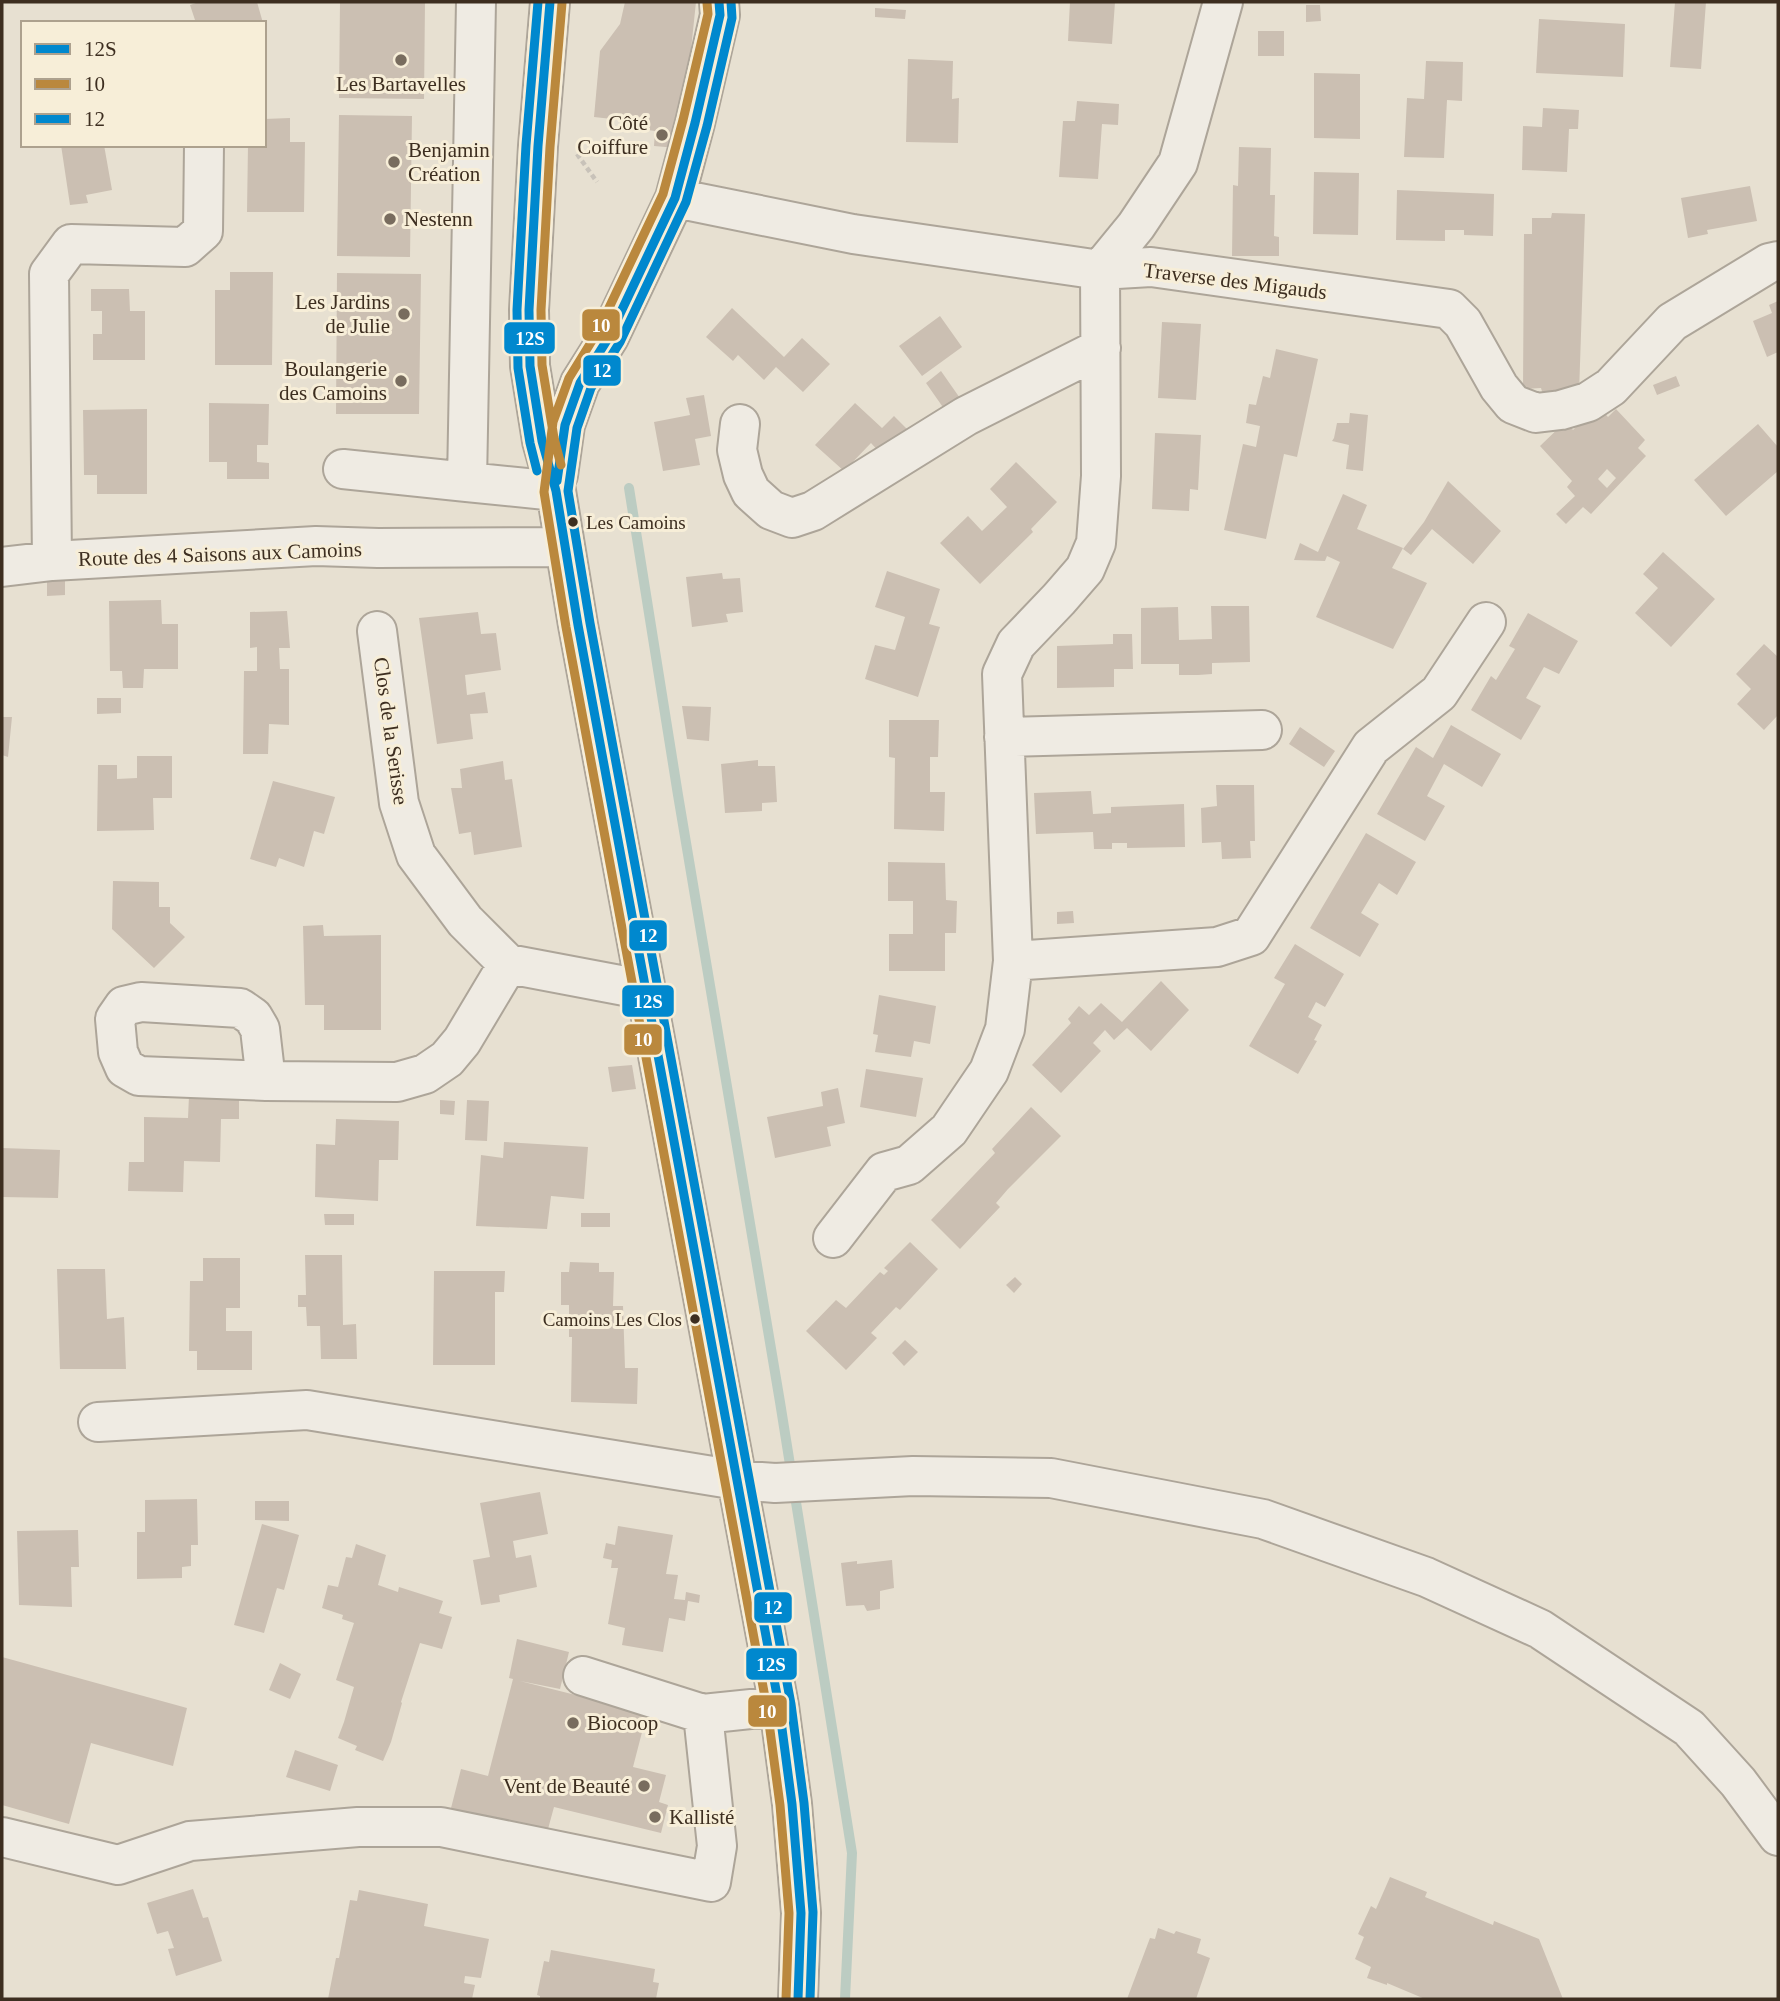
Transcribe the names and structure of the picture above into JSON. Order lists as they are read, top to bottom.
{
  "streets": {
    "street": ["Traverse des Migauds", "Route des 4 Saisons aux Camoins", "Clos de la Serisse"]
  },
  "places": [
    "Les Bartavelles",
    "Côté Coiffure",
    "Benjamin Création",
    "Nestenn",
    "Les Jardins de Julie",
    "Boulangerie des Camoins",
    "Les Camoins",
    "Camoins Les Clos",
    "Biocoop",
    "Vent de Beauté",
    "Kallisté"
  ],
  "lines": ["transit line 12S", "transit line 12", "transit line 10"],
  "legend": ["12S", "10", "12"]
}
